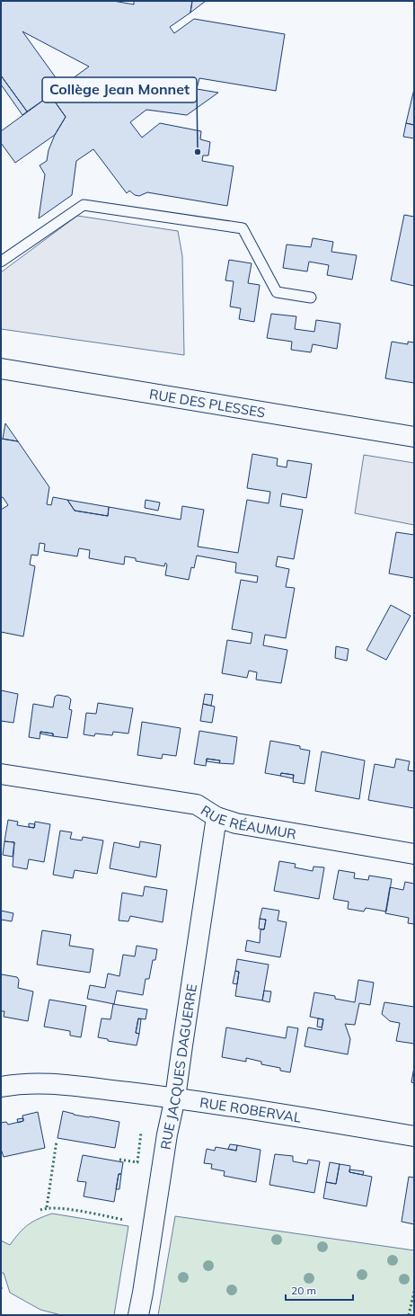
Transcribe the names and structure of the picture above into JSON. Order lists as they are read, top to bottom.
{
  "streets": {
    "street": [
      "RUE DES PLESSES",
      "RUE RÉAUMUR",
      "RUE JACQUES DAGUERRE",
      "RUE ROBERVAL"
    ]
  },
  "crossings": [
    ["RUE RÉAUMUR", "RUE JACQUES DAGUERRE"],
    ["RUE JACQUES DAGUERRE", "RUE ROBERVAL"]
  ],
  "places": ["Collège Jean Monnet"],
  "scale_bar": "20 m"
}
